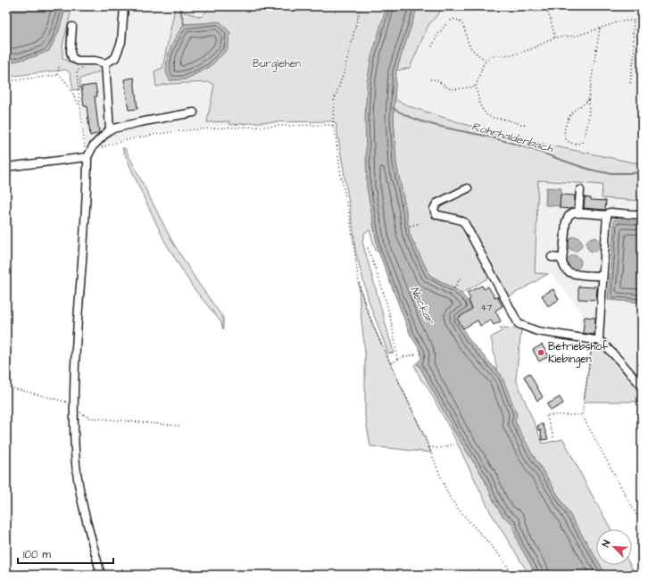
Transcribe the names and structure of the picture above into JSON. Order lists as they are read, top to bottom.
{
  "water": ["Rohrhaldenbach", "Neckar"],
  "parks": ["Burglehen"],
  "places": ["Betriebshof Kiebingen"],
  "house_numbers": ["47"],
  "scale_bar": "100 m",
  "north": "top left"
}
